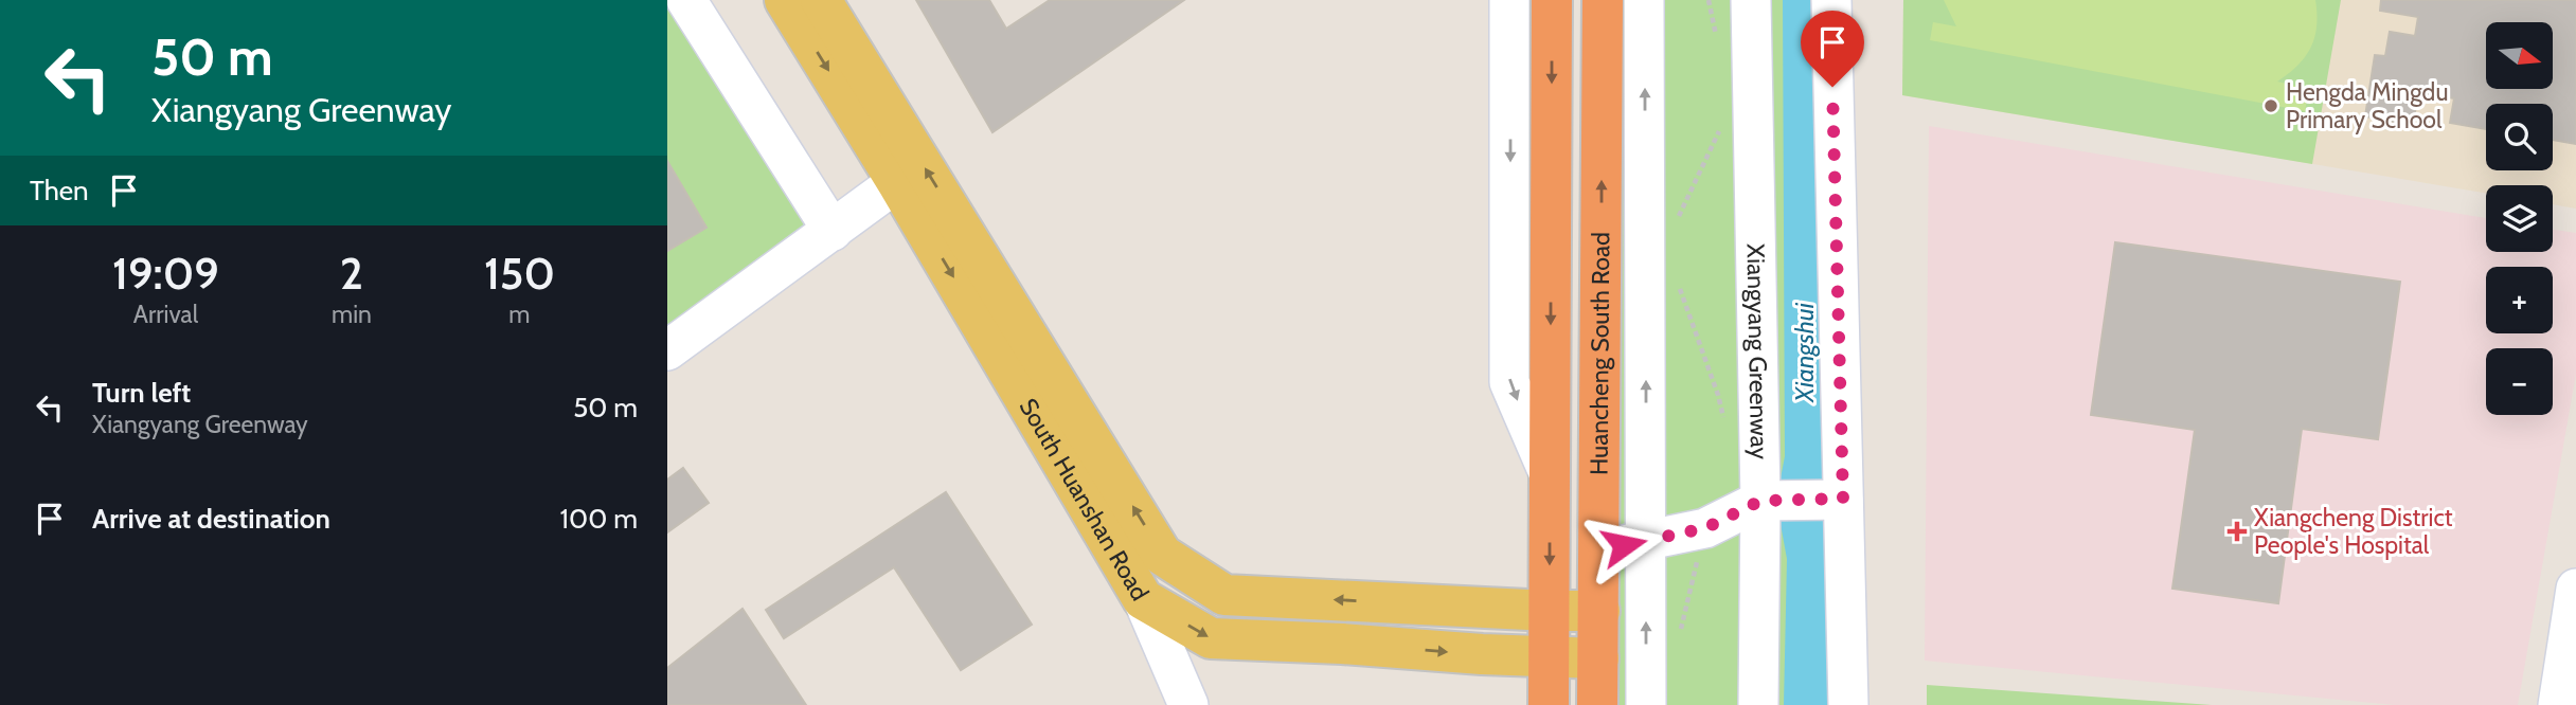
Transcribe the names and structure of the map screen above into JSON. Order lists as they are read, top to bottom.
{
  "streets": {
    "highway": ["Huancheng South Road"],
    "main road": ["South Huanshan Road"],
    "street": ["Xiangyang Greenway"]
  },
  "crossings": [
    ["Huancheng South Road", "South Huanshan Road"]
  ],
  "water": ["Xiangshui"],
  "places": {
    "other": ["Hengda Mingdu Primary School"],
    "health": ["Xiangcheng District People's Hospital"]
  },
  "north": "right",
  "page": {
    "turn": ["50 m", "Xiangyang Greenway"],
    "map_buttons": ["+", "−"],
    "then": "Then",
    "eta": [
      "19:09",
      "Arrival",
      "2",
      "min",
      "150",
      "m"
    ],
    "list": [
      {
        "name": "Turn left",
        "note": "Xiangyang Greenway",
        "value": "50 m"
      },
      {
        "name": "Arrive at destination",
        "value": "100 m"
      }
    ]
  }
}
